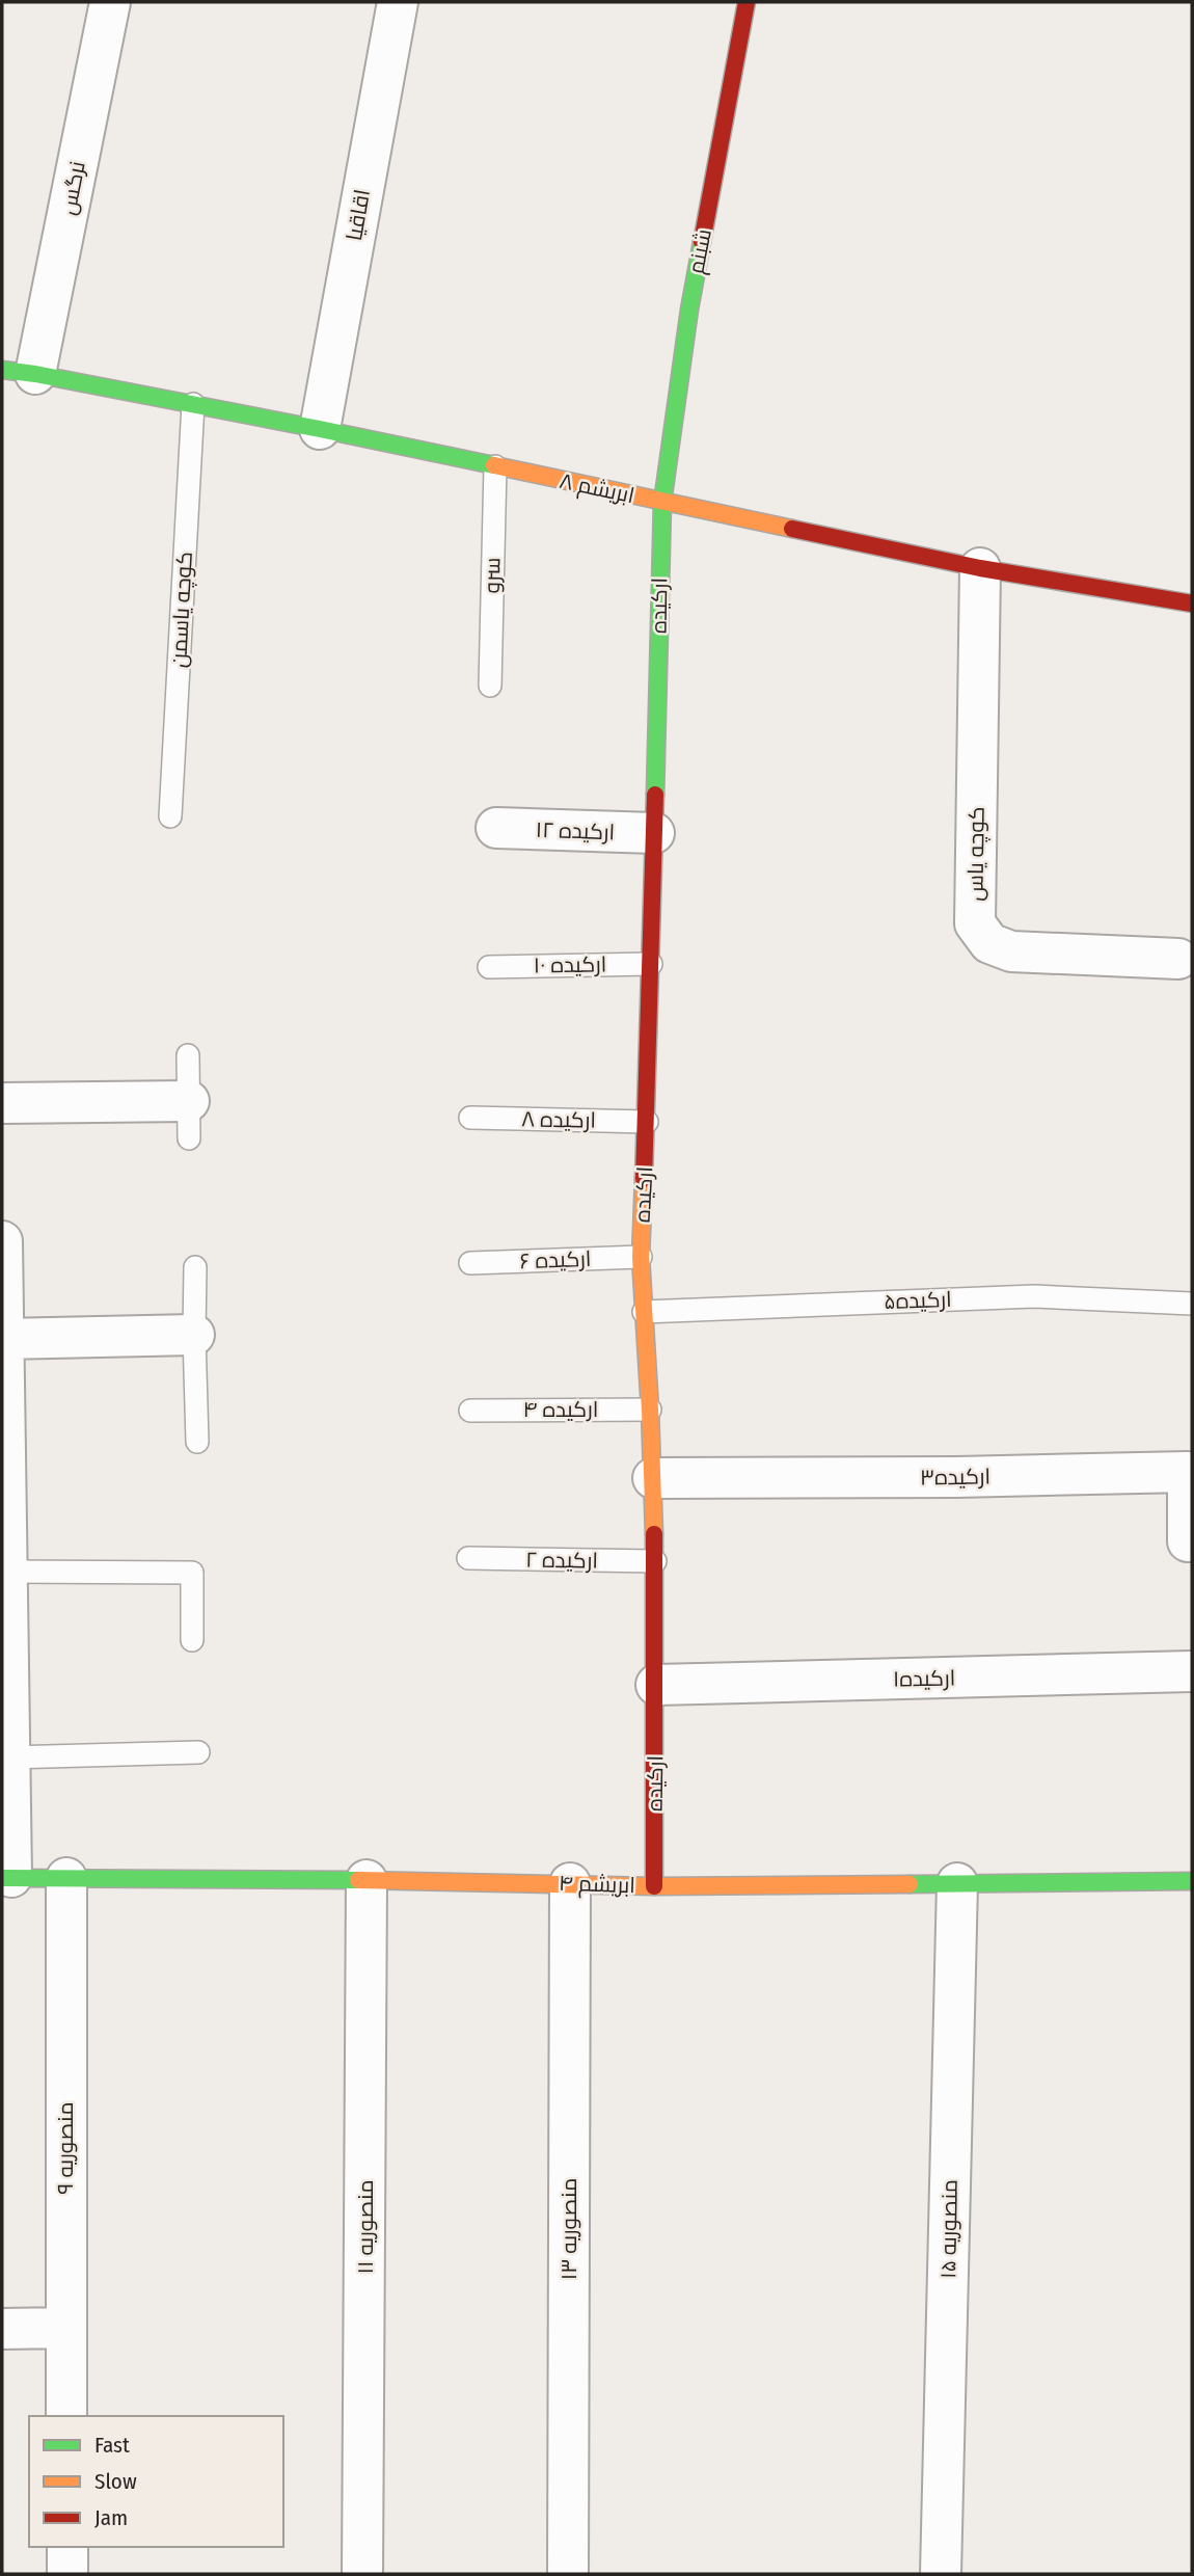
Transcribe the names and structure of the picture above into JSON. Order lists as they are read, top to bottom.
{
  "streets": {
    "street": [
      "نرگس",
      "اقاقیا",
      "شبنم",
      "ابریشم ۸",
      "ارکیده",
      "ارکیده ۱۲",
      "کوچه یاس",
      "ارکیده۳",
      "ارکیده۱",
      "ابریشم ۴",
      "منصوریه ۹",
      "منصوریه ۱۱",
      "منصوریه ۱۳",
      "منصوریه ۱۵"
    ],
    "lane": [
      "سرو",
      "کوچه یاسمن",
      "ارکیده ۱۰",
      "ارکیده ۸",
      "ارکیده ۶",
      "ارکیده۵",
      "ارکیده ۴",
      "ارکیده ۲"
    ]
  },
  "crossings": [
    ["نرگس", "ابریشم ۸"],
    ["اقاقیا", "ابریشم ۸"],
    ["شبنم", "ابریشم ۸"],
    ["شبنم", "ارکیده"],
    ["ابریشم ۸", "سرو"],
    ["ابریشم ۸", "ارکیده"],
    ["ابریشم ۸", "کوچه یاسمن"],
    ["ابریشم ۸", "کوچه یاس"],
    ["ارکیده", "ارکیده ۱۲"],
    ["ارکیده", "ارکیده ۱۰"],
    ["ارکیده", "ارکیده ۸"],
    ["ارکیده", "ارکیده ۶"],
    ["ارکیده", "ارکیده۵"],
    ["ارکیده", "ارکیده ۴"],
    ["ارکیده", "ارکیده۳"],
    ["ارکیده", "ارکیده ۲"],
    ["ارکیده", "ارکیده۱"],
    ["ارکیده", "ابریشم ۴"],
    ["ابریشم ۴", "منصوریه ۹"],
    ["ابریشم ۴", "منصوریه ۱۱"],
    ["ابریشم ۴", "منصوریه ۱۳"],
    ["ابریشم ۴", "منصوریه ۱۵"]
  ],
  "legend": ["Fast", "Slow", "Jam"]
}
